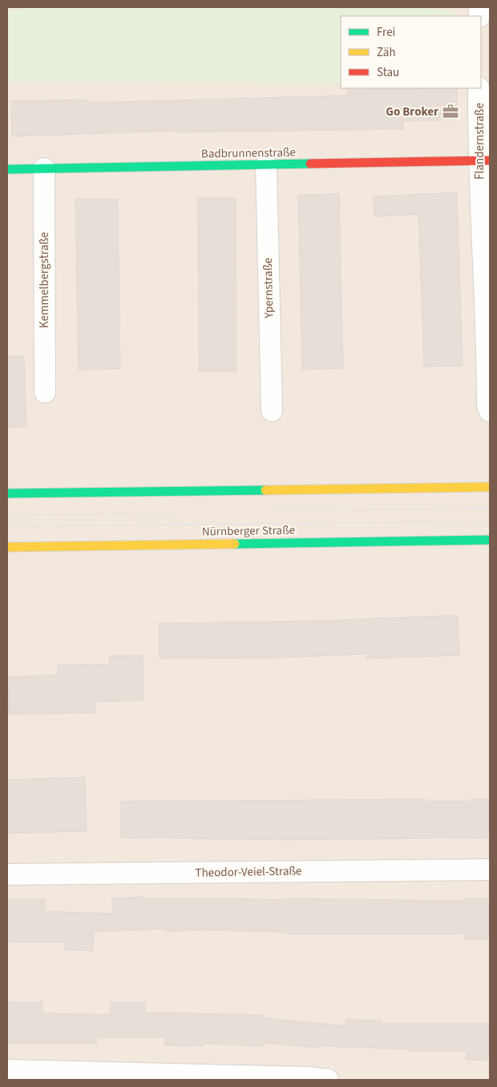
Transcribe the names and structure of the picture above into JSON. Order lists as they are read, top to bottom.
{
  "streets": {
    "main road": ["Badbrunnenstraße", "Nürnberger Straße"],
    "street": [
      "Flandernstraße",
      "Kemmelbergstraße",
      "Ypernstraße",
      "Theodor-Veiel-Straße"
    ]
  },
  "crossings": [
    ["Flandernstraße", "Badbrunnenstraße"],
    ["Badbrunnenstraße", "Kemmelbergstraße"],
    ["Badbrunnenstraße", "Ypernstraße"]
  ],
  "places": {
    "office": ["Go Broker"]
  },
  "legend": ["Frei", "Zäh", "Stau"]
}
